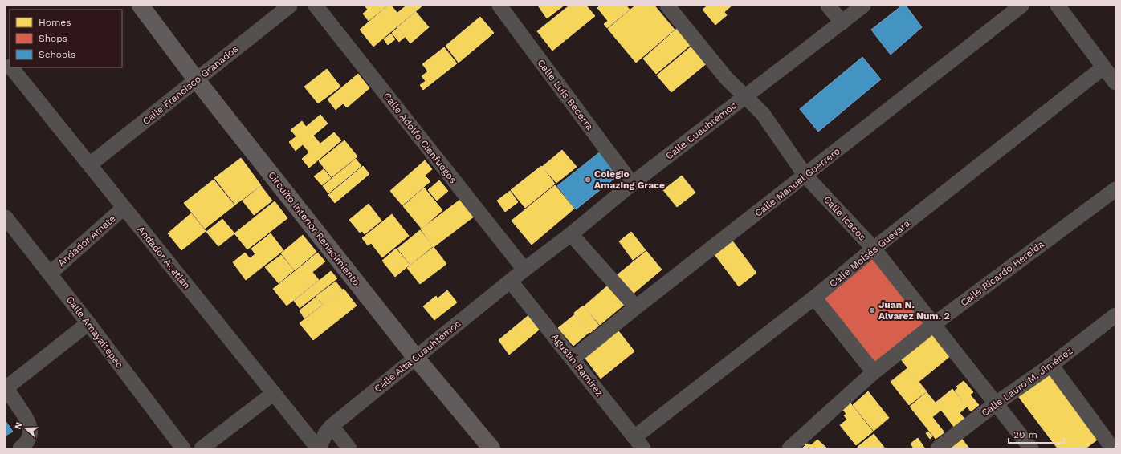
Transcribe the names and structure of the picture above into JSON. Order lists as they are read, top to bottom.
{
  "streets": {
    "main road": ["Circuito Interior Renacimiento"],
    "street": [
      "Calle Francisco Granados",
      "Calle Luis Becerra",
      "Calle Cuauhtémoc",
      "Calle Adolfo Cienfuegos",
      "Calle Manuel Guerrero",
      "Calle Icacos",
      "Andador Amate",
      "Calle Moisés Guevara",
      "Andador Acatlán",
      "Calle Ricardo Hereida",
      "Calle Amayaltepec",
      "Calle Alta Cuauhtémoc",
      "Agustín Ramírez",
      "Calle Lauro M. Jiménez"
    ]
  },
  "crossings": [
    ["Calle Francisco Granados", "Circuito Interior Renacimiento"],
    ["Calle Francisco Granados", "Andador Acatlán"],
    ["Calle Luis Becerra", "Calle Cuauhtémoc"],
    ["Calle Cuauhtémoc", "Calle Adolfo Cienfuegos"],
    ["Calle Cuauhtémoc", "Calle Icacos"],
    ["Calle Cuauhtémoc", "Calle Alta Cuauhtémoc"],
    ["Calle Adolfo Cienfuegos", "Calle Alta Cuauhtémoc"],
    ["Calle Manuel Guerrero", "Calle Icacos"],
    ["Calle Manuel Guerrero", "Agustín Ramírez"],
    ["Calle Icacos", "Calle Moisés Guevara"],
    ["Calle Icacos", "Calle Ricardo Hereida"],
    ["Calle Icacos", "Calle Lauro M. Jiménez"],
    ["Circuito Interior Renacimiento", "Calle Alta Cuauhtémoc"],
    ["Andador Amate", "Andador Acatlán"],
    ["Andador Amate", "Calle Amayaltepec"],
    ["Calle Moisés Guevara", "Agustín Ramírez"],
    ["Andador Acatlán", "Calle Alta Cuauhtémoc"],
    ["Calle Alta Cuauhtémoc", "Agustín Ramírez"]
  ],
  "places": ["Colegio Amazing Grace", "Juan N. Alvarez Num. 2"],
  "legend": ["Homes", "Shops", "Schools"],
  "scale_bar": "20 m",
  "north": "left"
}
